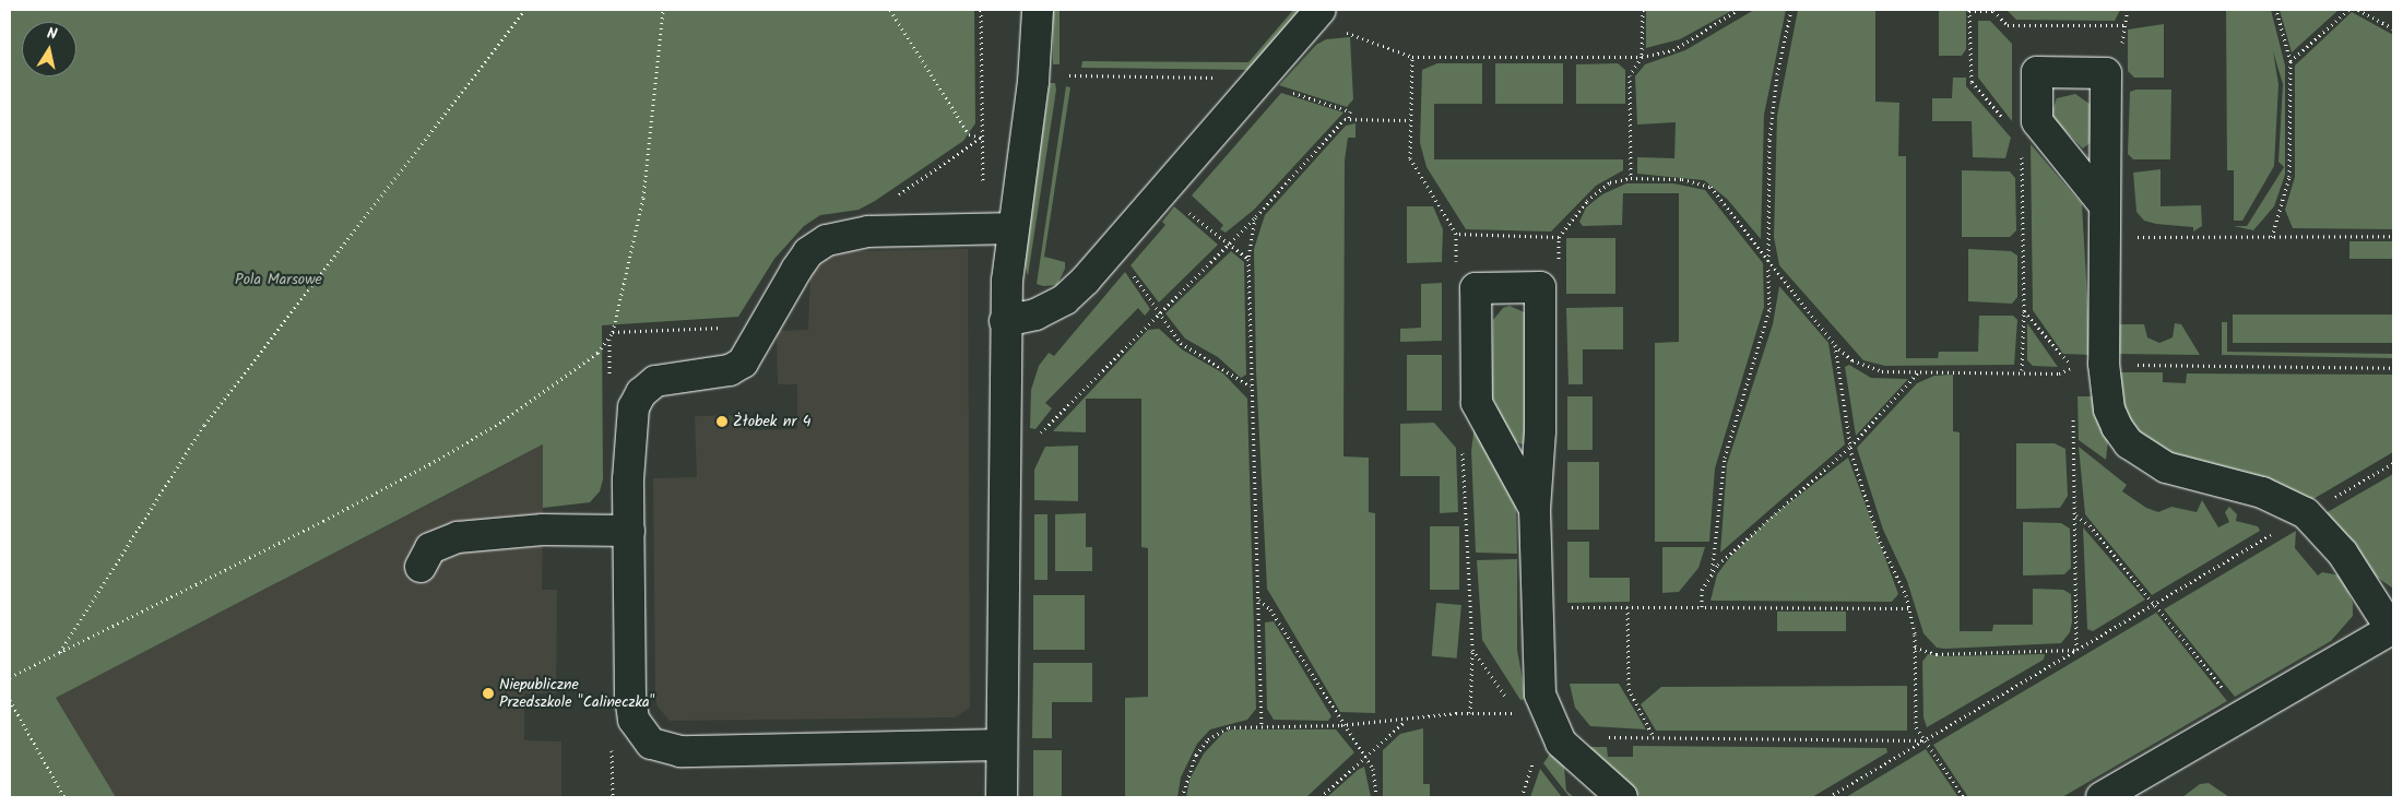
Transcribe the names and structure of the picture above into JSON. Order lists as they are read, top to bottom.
{
  "parks": ["Pola Marsowe"],
  "places": ["Żłobek nr 4", "Niepubliczne Przedszkole \"Calineczka\""],
  "north": "top"
}
